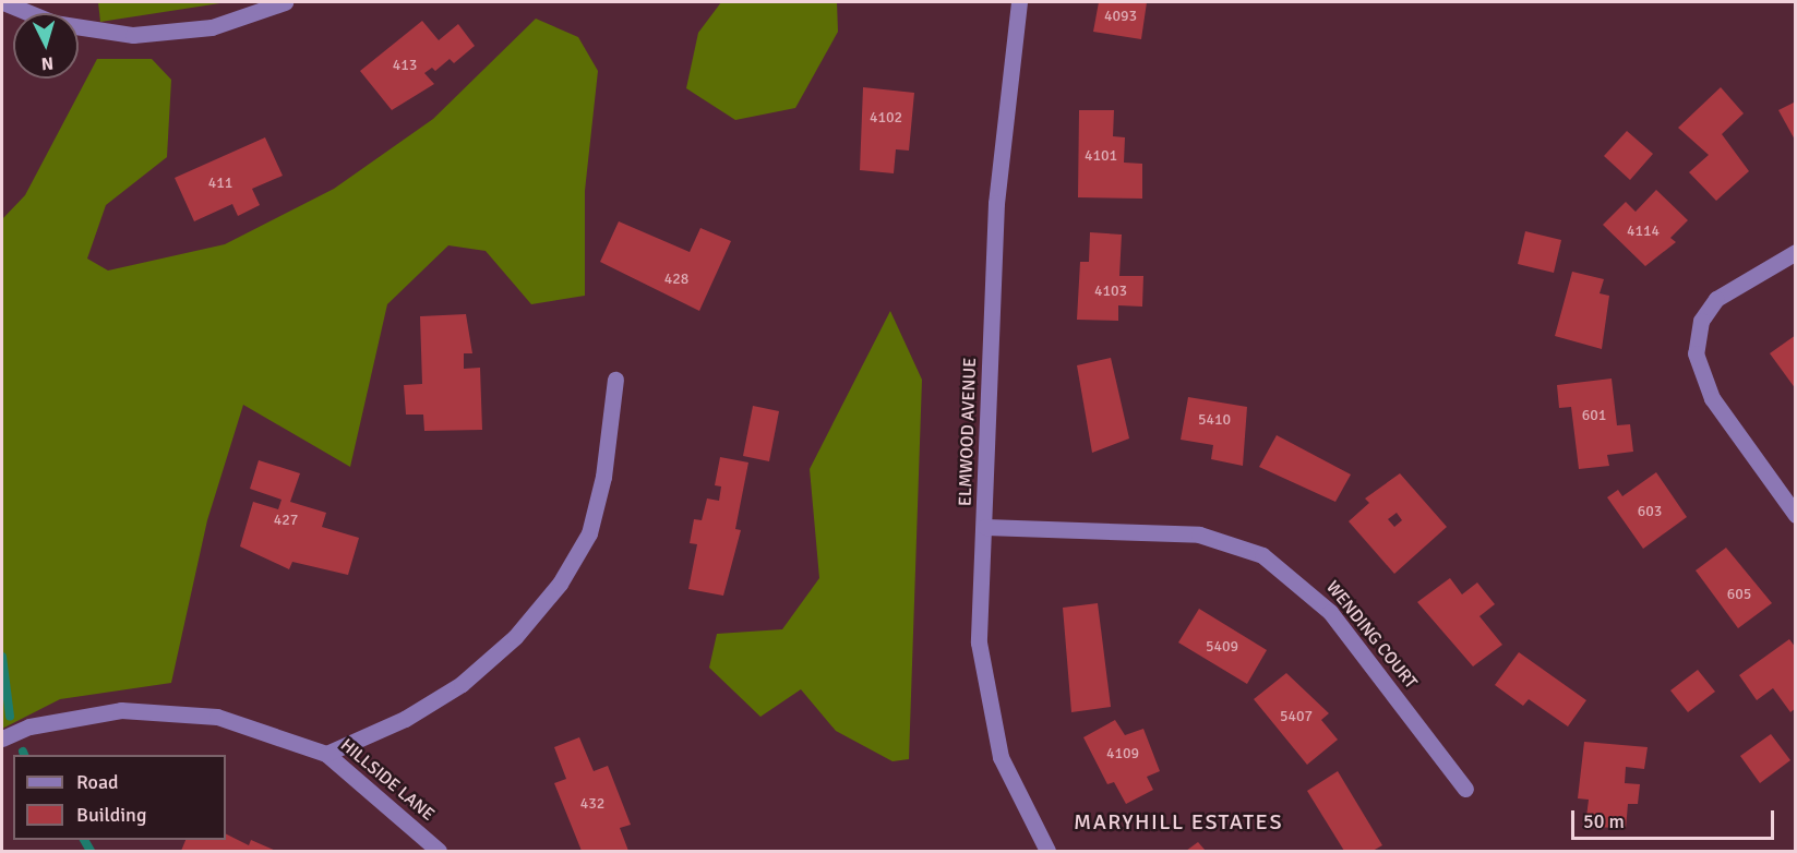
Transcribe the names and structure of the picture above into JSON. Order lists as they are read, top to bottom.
{
  "streets": {
    "street": ["ELMWOOD AVENUE", "WENDING COURT", "HILLSIDE LANE"]
  },
  "crossings": [
    ["ELMWOOD AVENUE", "WENDING COURT"]
  ],
  "districts": ["MARYHILL ESTATES"],
  "house_numbers": [
    "4093",
    "413",
    "4102",
    "4101",
    "411",
    "4114",
    "428",
    "4103",
    "601",
    "5410",
    "603",
    "427",
    "605",
    "5409",
    "5407",
    "4109",
    "432"
  ],
  "legend": ["Road", "Building"],
  "scale_bar": "50 m",
  "north": "bottom"
}
